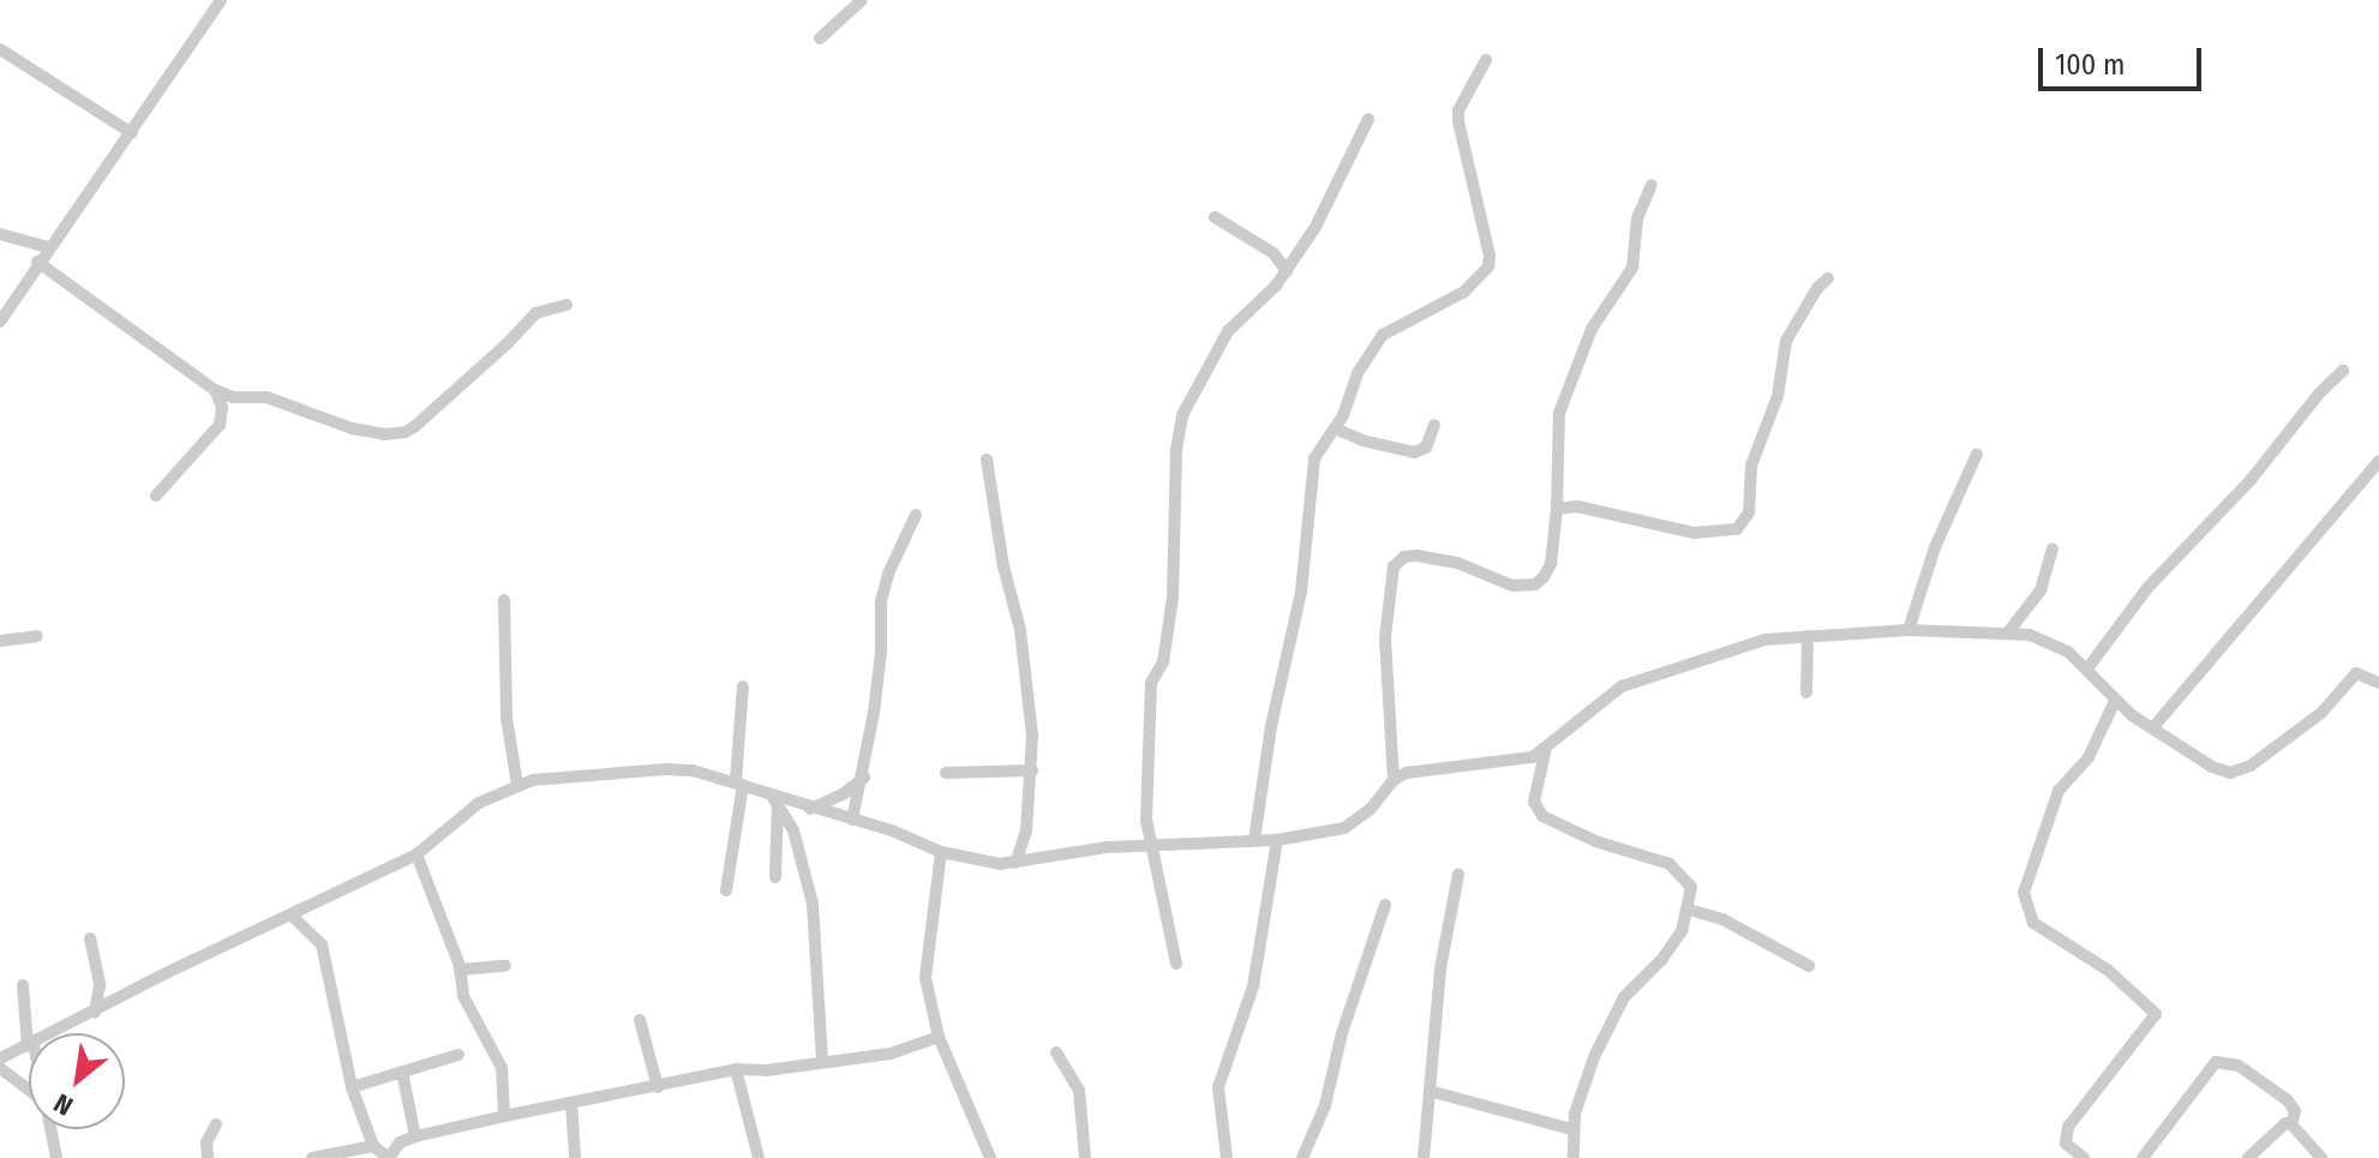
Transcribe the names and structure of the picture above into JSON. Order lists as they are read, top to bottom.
{
  "scale_bar": "100 m",
  "north": "bottom left"
}
